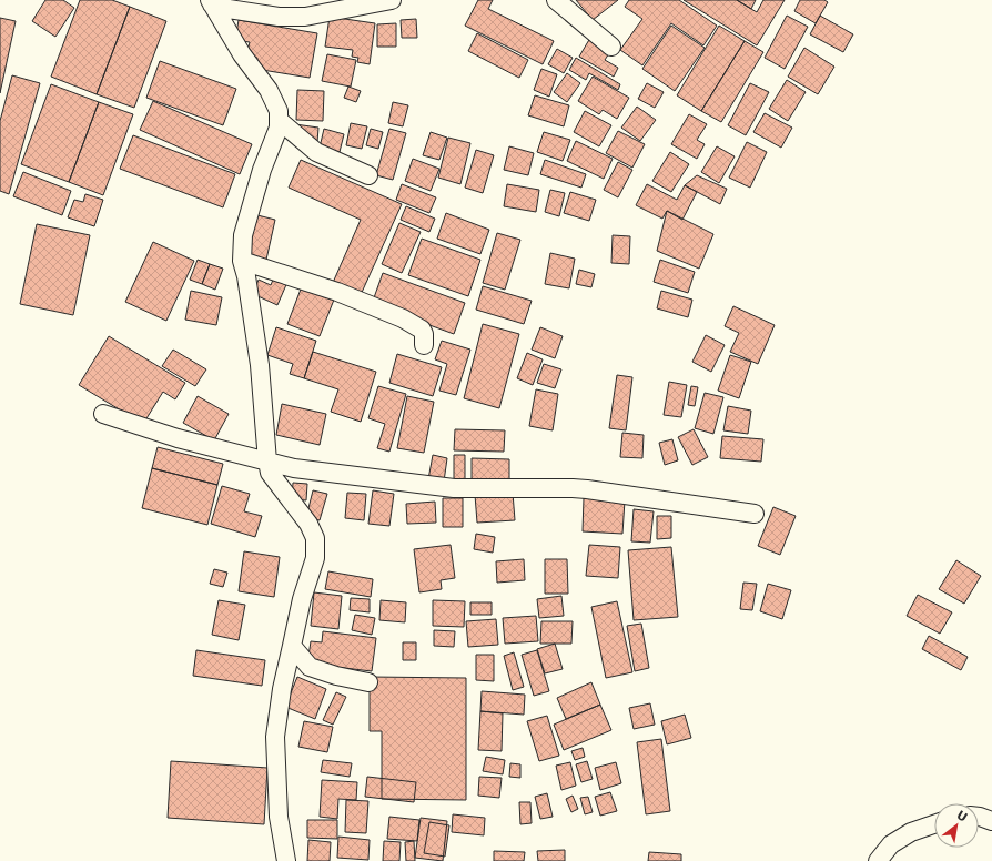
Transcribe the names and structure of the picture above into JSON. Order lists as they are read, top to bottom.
{
  "north": "top right"
}
